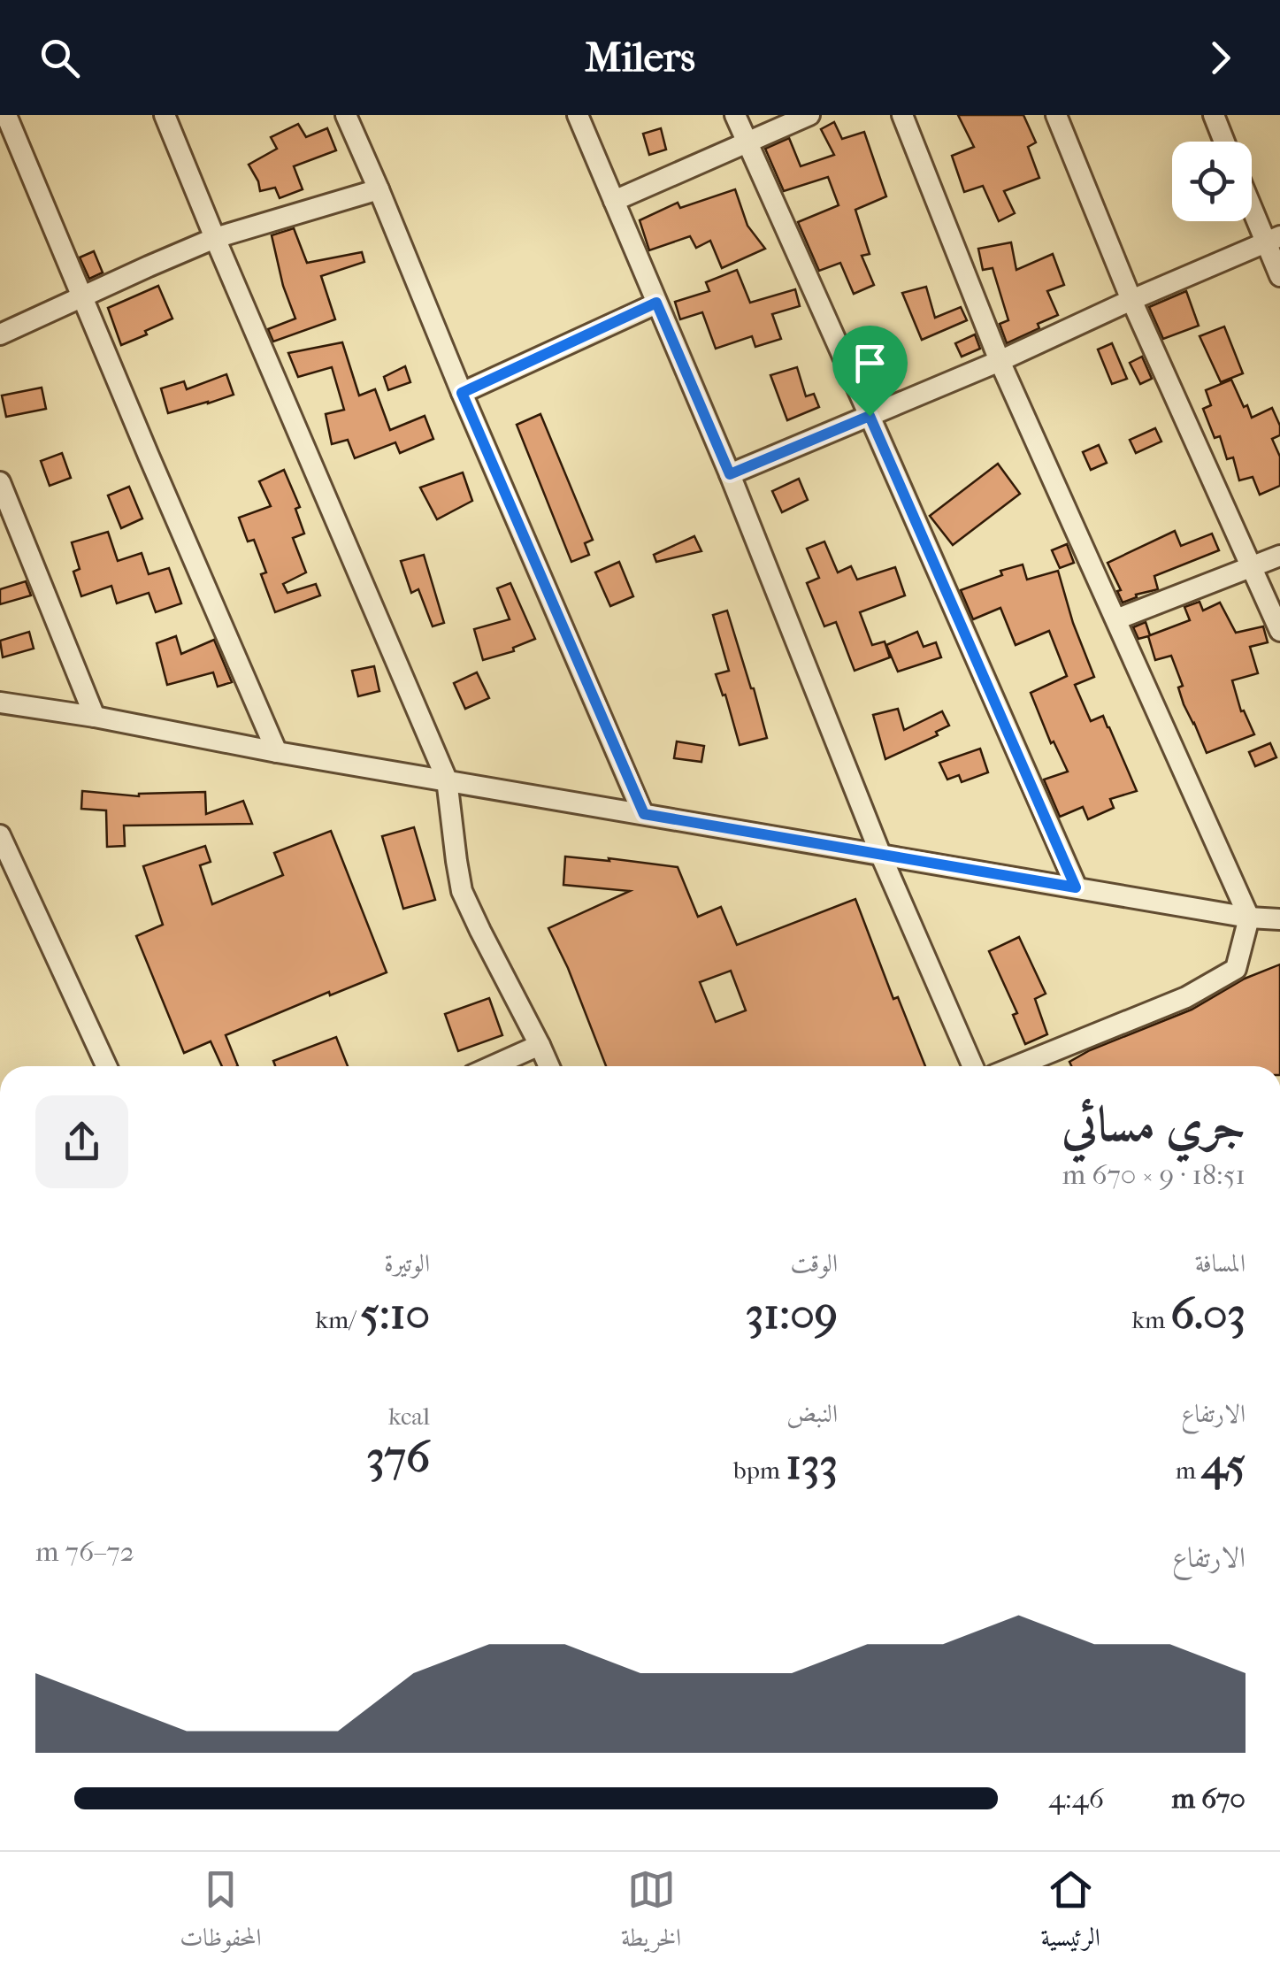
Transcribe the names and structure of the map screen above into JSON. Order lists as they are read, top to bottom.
{
  "page": {
    "header": "Milers",
    "heading": ["جري مسائي", "18:51 · 9 × 670 m"],
    "stats": [
      ["المسافة", "6.03 km"],
      ["الوقت", "31:09"],
      ["الوتيرة", "5:10 /km"],
      ["الارتفاع", "45 m"],
      ["النبض", "133 bpm"],
      ["kcal", "376"]
    ],
    "chart": ["الارتفاع", "72–76 m"],
    "list": [
      {
        "name": "670 m",
        "note": "4:46"
      }
    ],
    "tabs": ["الرئيسية", "الخريطة", "المحفوظات"]
  }
}
